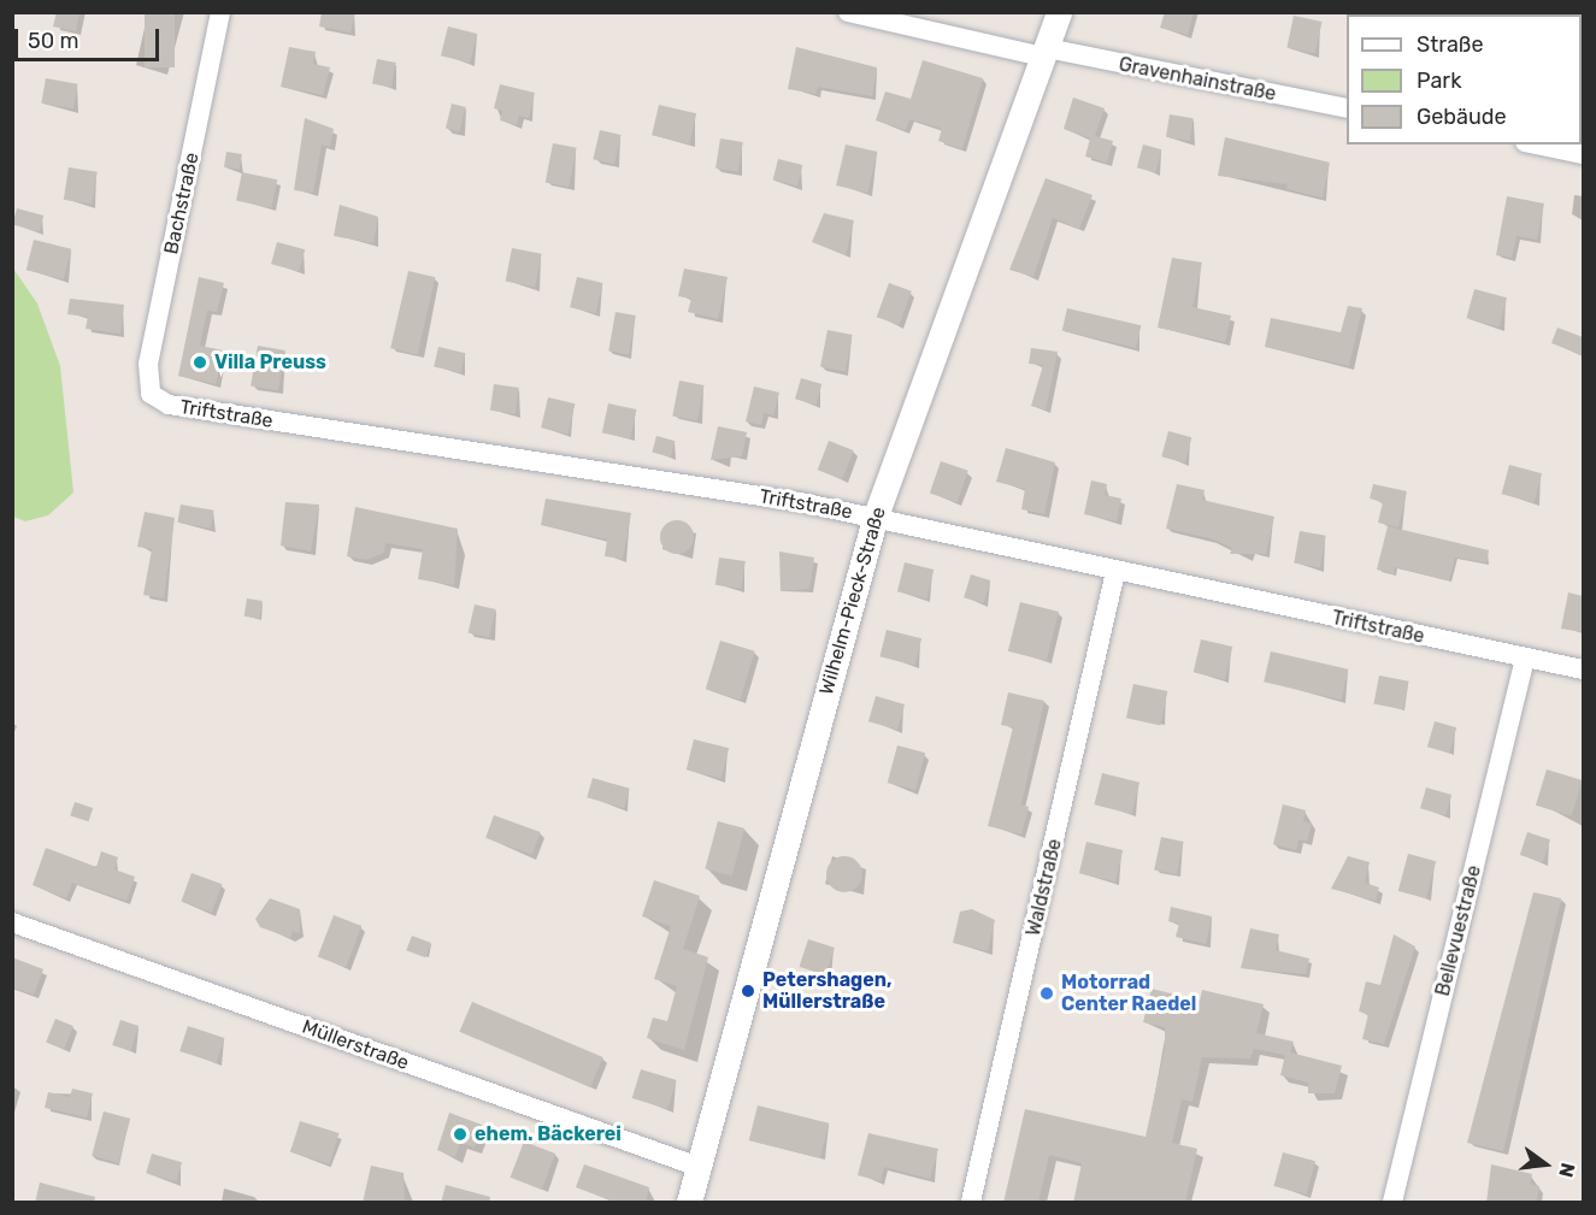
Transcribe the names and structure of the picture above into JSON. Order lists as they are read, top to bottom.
{
  "streets": {
    "street": [
      "Gravenhainstraße",
      "Bachstraße",
      "Triftstraße",
      "Wilhelm-Pieck-Straße",
      "Waldstraße",
      "Bellevuestraße",
      "Müllerstraße"
    ]
  },
  "crossings": [
    ["Gravenhainstraße", "Wilhelm-Pieck-Straße"],
    ["Bachstraße", "Triftstraße"],
    ["Triftstraße", "Wilhelm-Pieck-Straße"],
    ["Triftstraße", "Waldstraße"],
    ["Triftstraße", "Bellevuestraße"],
    ["Wilhelm-Pieck-Straße", "Müllerstraße"]
  ],
  "places": [
    "Villa Preuss",
    "Petershagen, Müllerstraße",
    "Motorrad Center Raedel",
    "ehem. Bäckerei"
  ],
  "legend": ["Straße", "Park", "Gebäude"],
  "scale_bar": "50 m",
  "north": "right"
}
